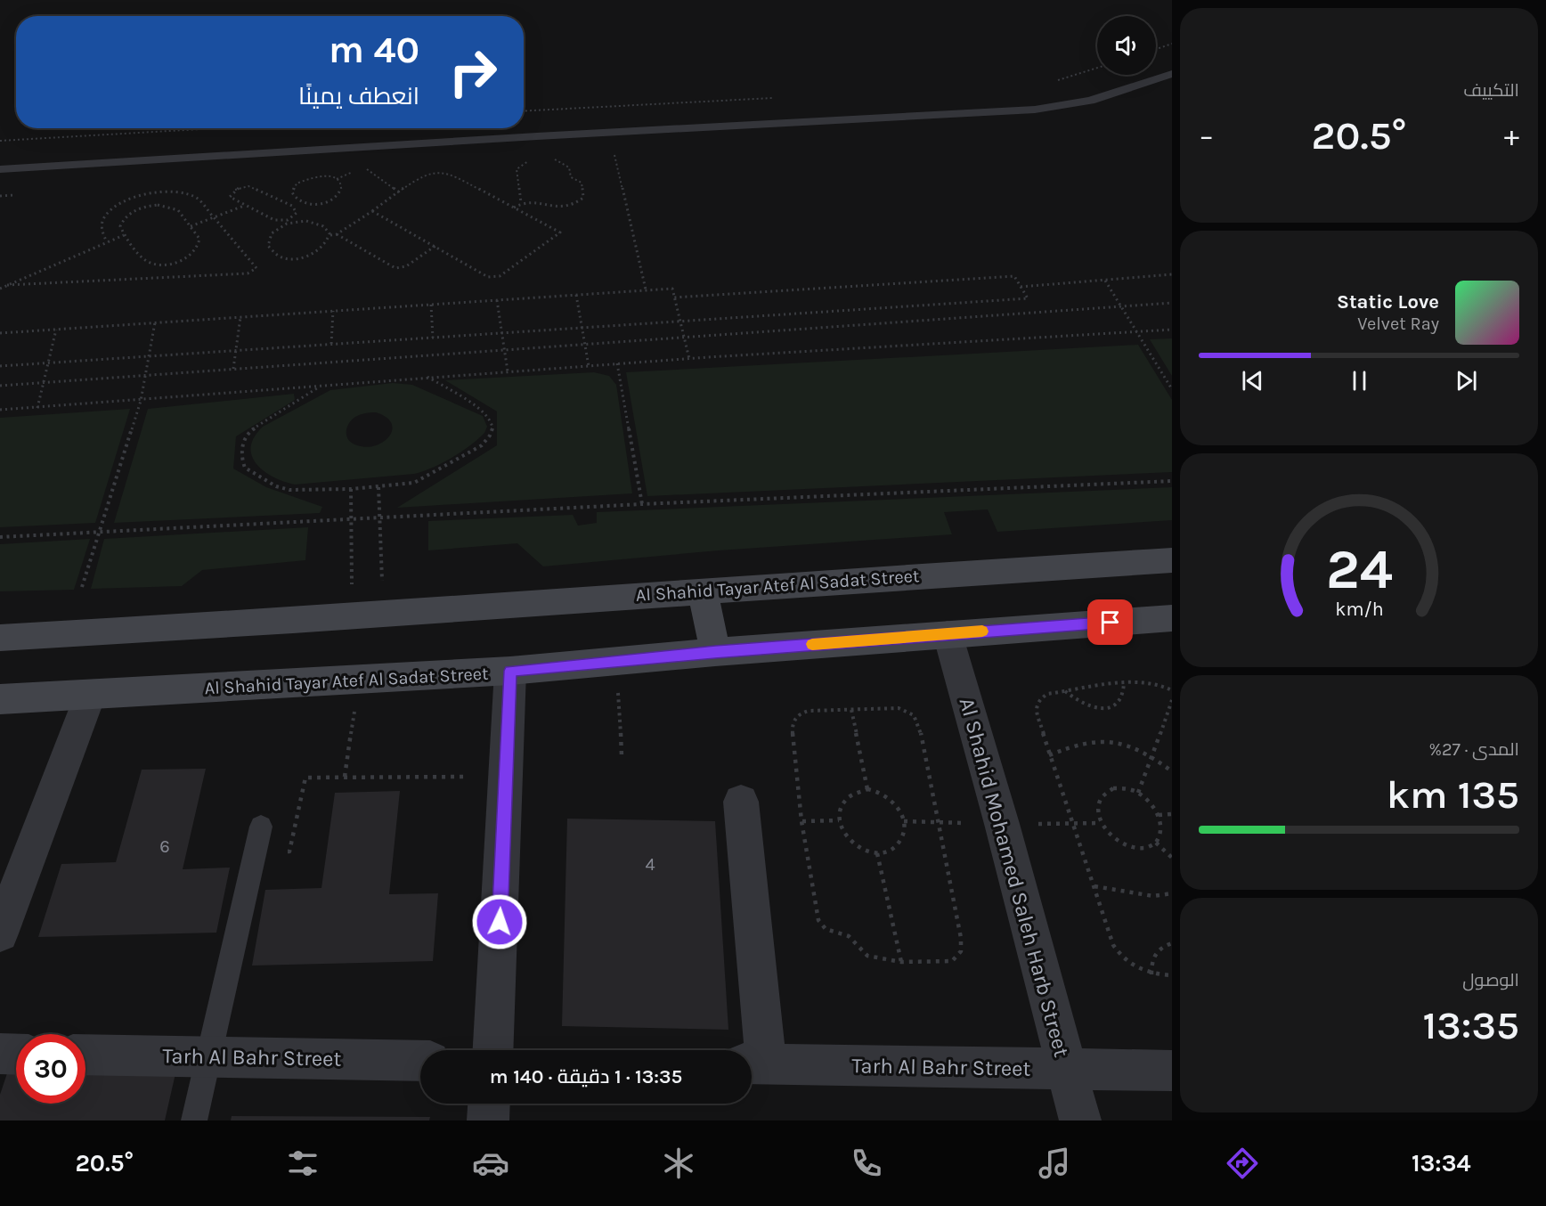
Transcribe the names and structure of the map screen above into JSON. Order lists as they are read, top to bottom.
{
  "streets": {
    "street": ["Al Shahid Tayar Atef Al Sadat Street", "Al Shahid Mohamed Saleh Harb Street", "Tarh Al Bahr Street"]
  },
  "crossings": [
    ["Al Shahid Tayar Atef Al Sadat Street", "Al Shahid Mohamed Saleh Harb Street"],
    ["Al Shahid Mohamed Saleh Harb Street", "Tarh Al Bahr Street"]
  ],
  "house_numbers": ["6", "4"],
  "page": {
    "tile": [
      "التكييف",
      ["المدى · 27%", "135 km"],
      ["الوصول", "13:35"]
    ],
    "turn": ["40 m", "انعطف يمينًا"],
    "heat": ["−", "20.5°", "+"],
    "song": ["Static Love", "Velvet Ray"],
    "limit": "30",
    "trip": "13:35 · 1 دقيقة · 140 m",
    "tabs": ["13:34", "20.5°"],
    "gauge": ["24", "km/h"]
  }
}
